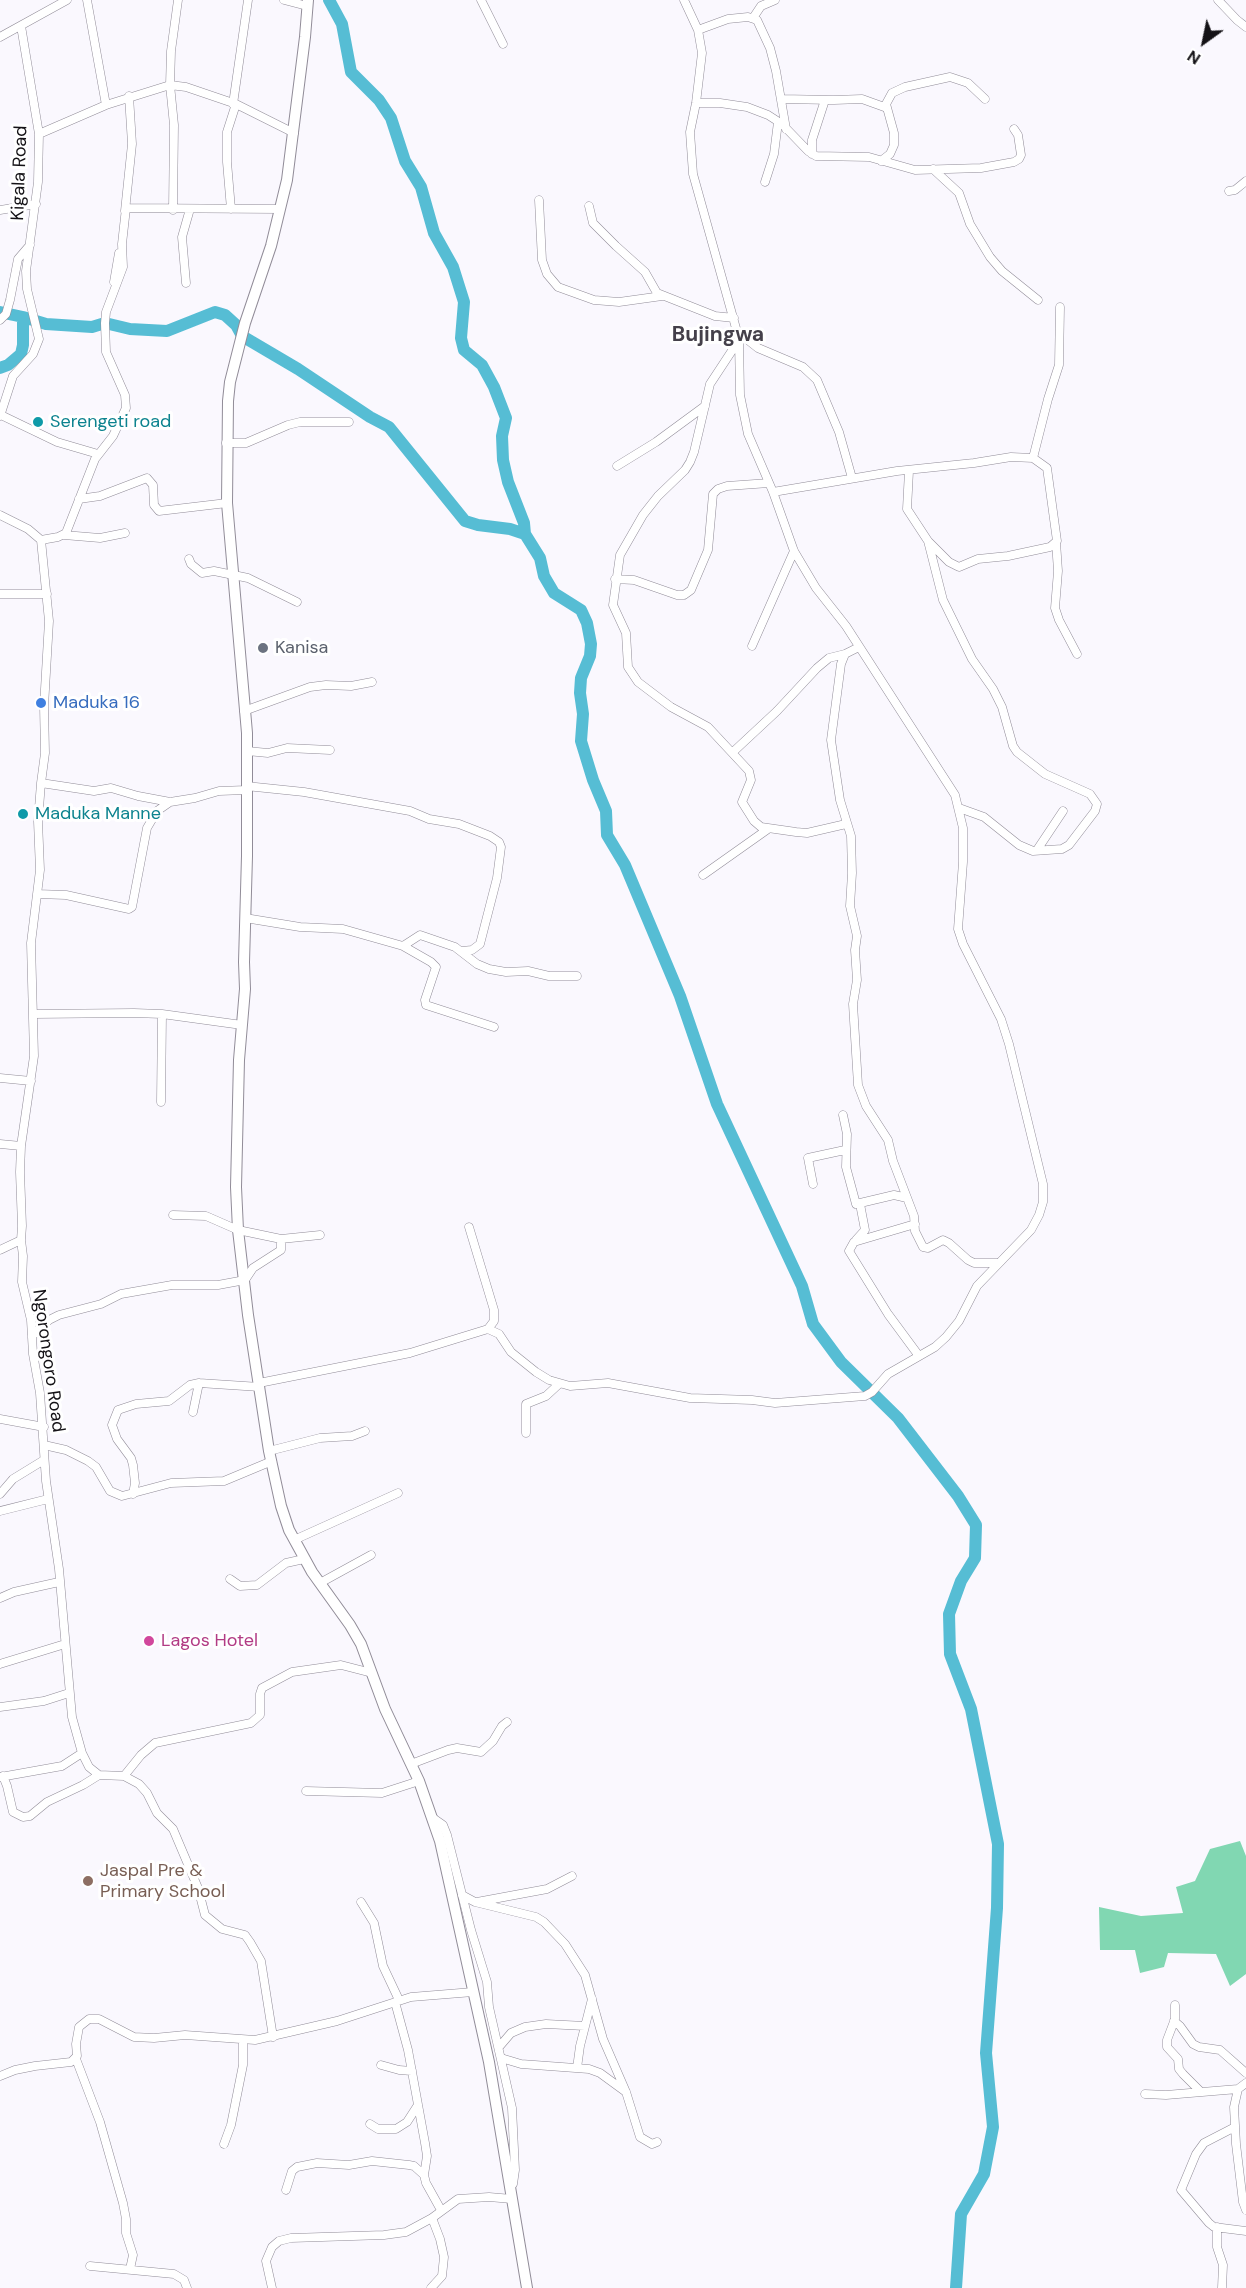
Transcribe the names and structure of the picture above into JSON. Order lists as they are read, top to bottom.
{
  "streets": {
    "street": ["Kigala Road", "Ngorongoro Road"]
  },
  "districts": ["Bujingwa"],
  "places": [
    "Serengeti road",
    "Kanisa",
    "Maduka 16",
    "Maduka Manne",
    "Lagos Hotel",
    "Jaspal Pre & Primary School"
  ],
  "north": "bottom left"
}
